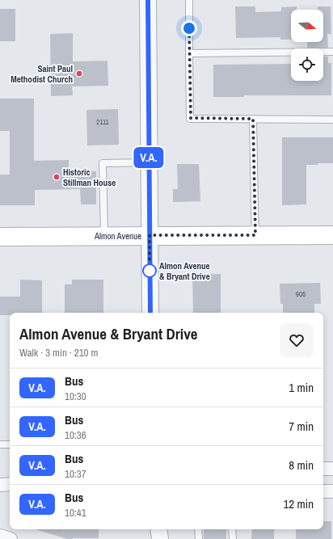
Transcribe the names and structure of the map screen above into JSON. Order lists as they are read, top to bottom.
{
  "streets": {
    "main road": ["Almon Avenue"]
  },
  "places": ["Saint Paul Methodist Church", "Historic Stillman House", "Almon Avenue & Bryant Drive"],
  "lines": ["bus line V.A."],
  "house_numbers": ["2111", "905"],
  "north": "right",
  "page": {
    "on_map": "V.A.",
    "heading": ["Almon Avenue & Bryant Drive", "Walk · 3 min · 210 m"],
    "list": [
      {
        "mark": "V.A.",
        "name": "Bus",
        "note": "10:30",
        "value": "1 min"
      },
      {
        "mark": "V.A.",
        "name": "Bus",
        "note": "10:36",
        "value": "7 min"
      },
      {
        "mark": "V.A.",
        "name": "Bus",
        "note": "10:37",
        "value": "8 min"
      },
      {
        "mark": "V.A.",
        "name": "Bus",
        "note": "10:41",
        "value": "12 min"
      }
    ]
  }
}
